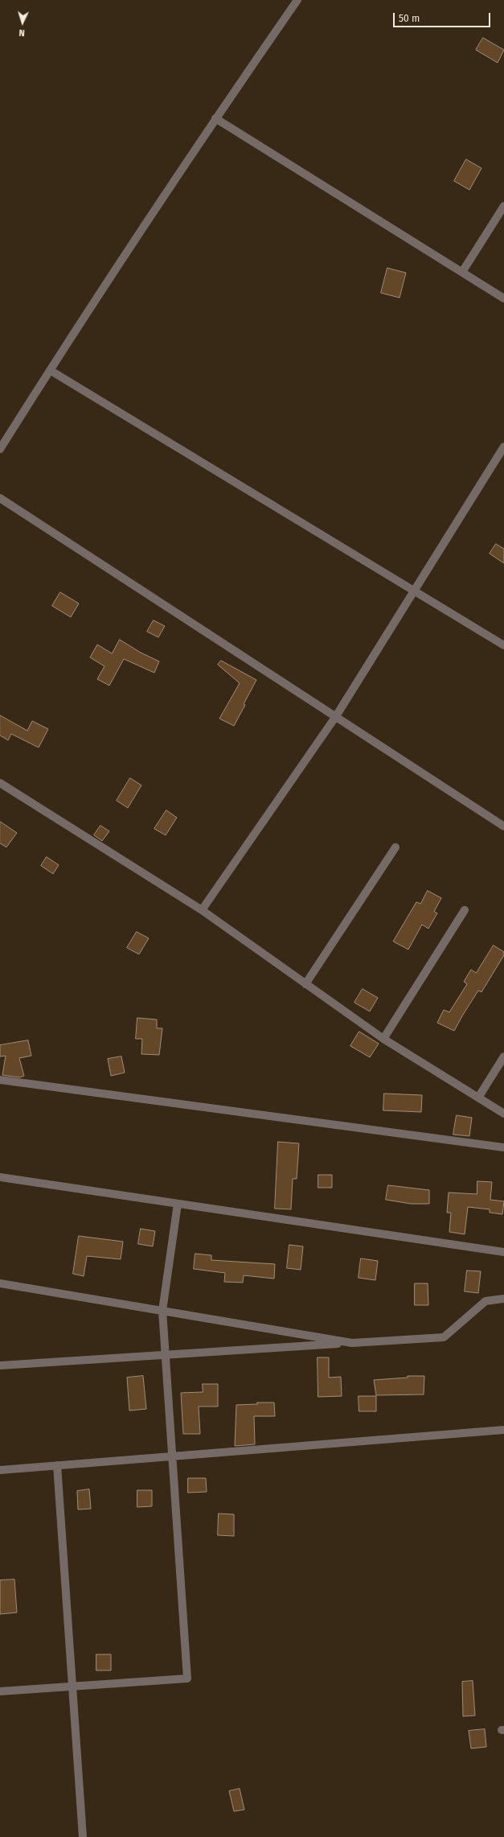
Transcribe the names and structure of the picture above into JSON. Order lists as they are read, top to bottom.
{
  "scale_bar": "50 m",
  "north": "bottom"
}
